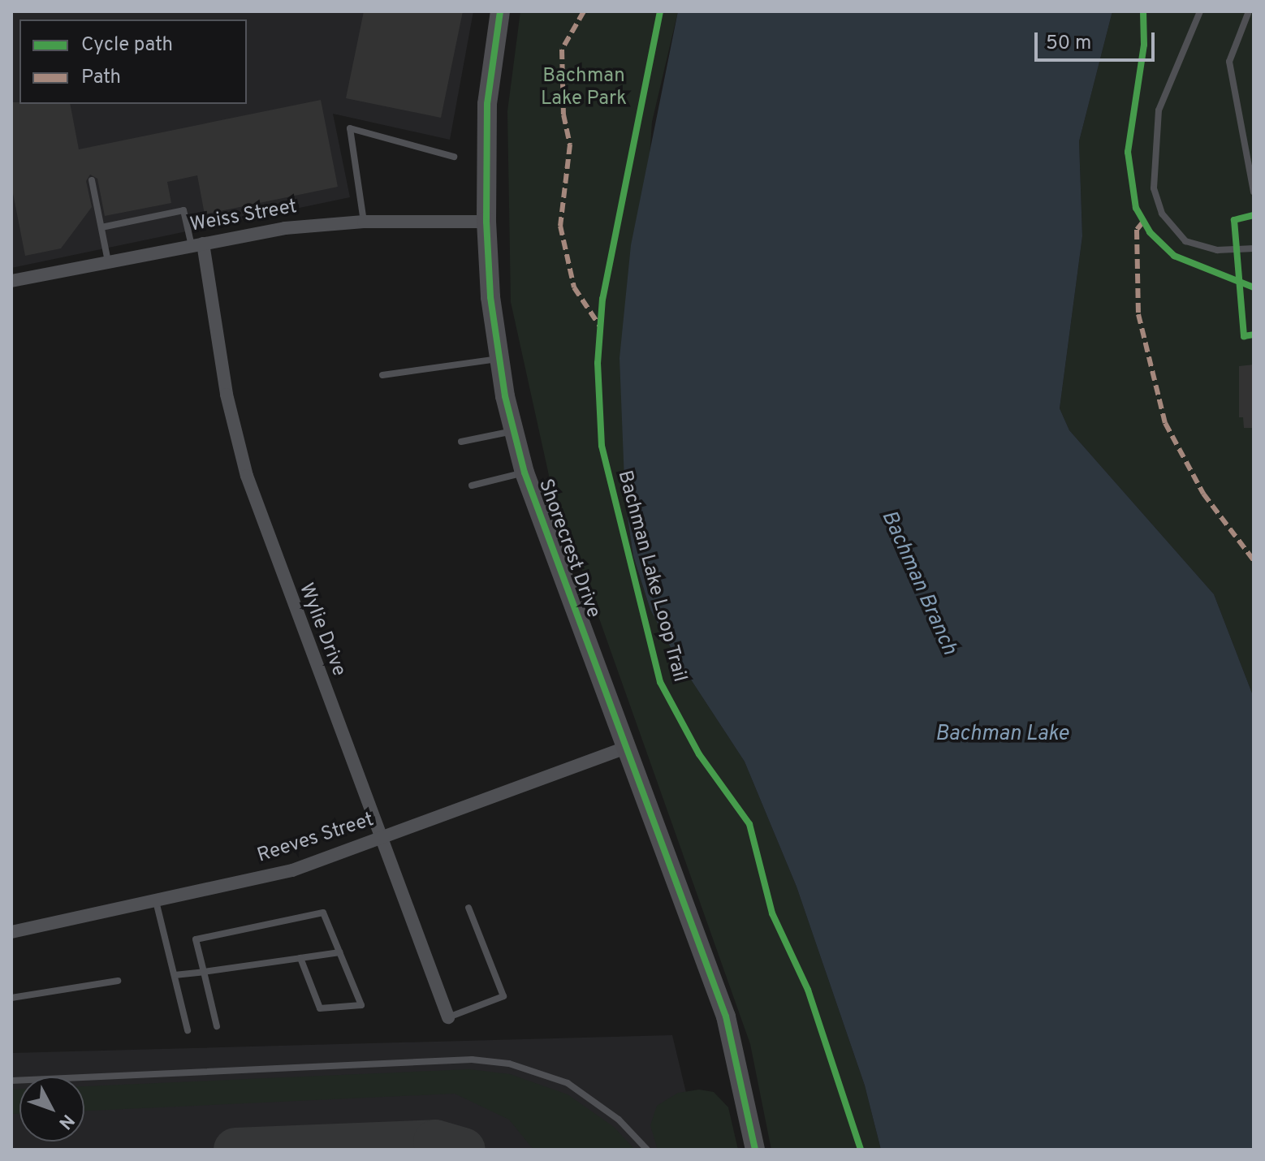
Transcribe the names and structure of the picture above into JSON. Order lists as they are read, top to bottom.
{
  "streets": {
    "street": [
      "Weiss Street",
      "Shorecrest Drive",
      "Wylie Drive",
      "Reeves Street"
    ],
    "cycle path": ["Bachman Lake Loop Trail"]
  },
  "crossings": [
    ["Weiss Street", "Shorecrest Drive"],
    ["Weiss Street", "Wylie Drive"],
    ["Shorecrest Drive", "Reeves Street"],
    ["Wylie Drive", "Reeves Street"]
  ],
  "water": ["Bachman Branch", "Bachman Lake"],
  "parks": ["Bachman Lake Park"],
  "legend": ["Cycle path", "Path"],
  "scale_bar": "50 m",
  "north": "bottom right"
}
